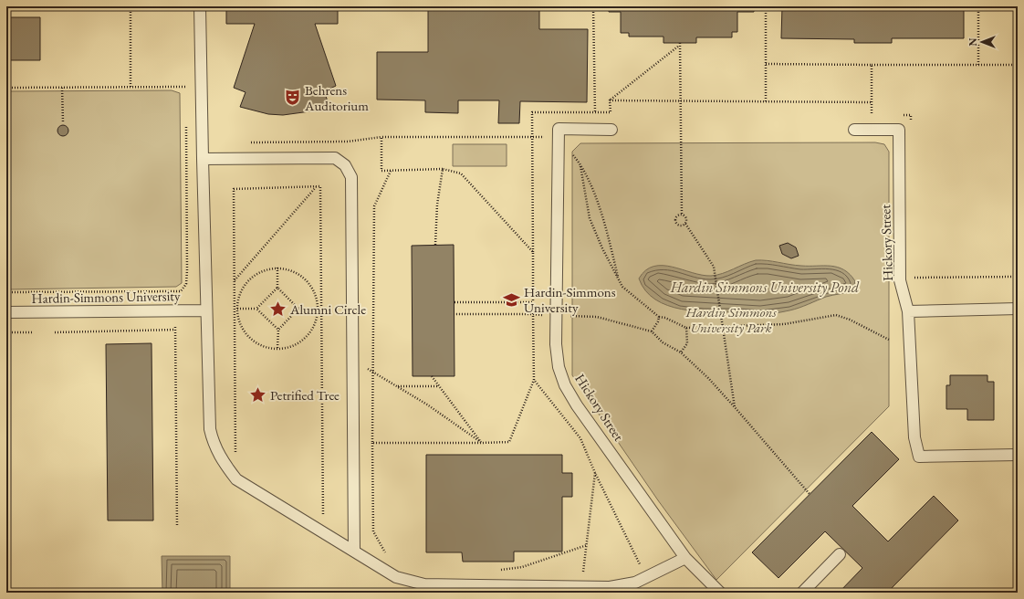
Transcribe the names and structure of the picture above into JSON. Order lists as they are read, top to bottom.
{
  "streets": {
    "lane": ["Hickory Street", "Hardin-Simmons University"]
  },
  "water": ["Hardin Simmons University Pond"],
  "parks": ["Hardin Simmons University Park"],
  "places": {
    "theatre": ["Behrens Auditorium"],
    "school or university": ["Hardin-Simmons University"],
    "place": ["Alumni Circle", "Petrified Tree"]
  },
  "north": "left"
}
